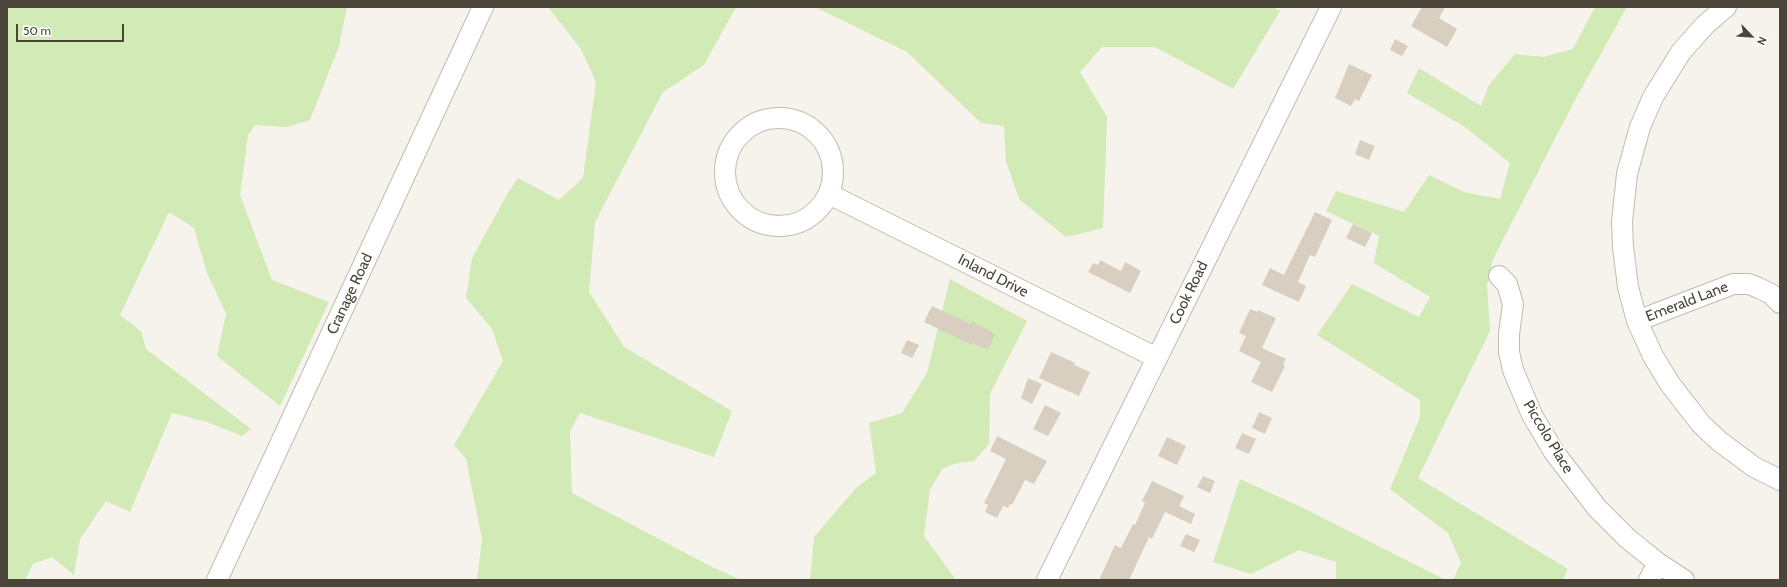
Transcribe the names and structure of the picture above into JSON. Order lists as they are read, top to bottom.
{
  "streets": {
    "street": [
      "Inland Drive",
      "Cook Road",
      "Cranage Road",
      "Emerald Lane",
      "Piccolo Place"
    ]
  },
  "crossings": [
    ["Inland Drive", "Cook Road"]
  ],
  "scale_bar": "50 m",
  "north": "bottom right"
}
